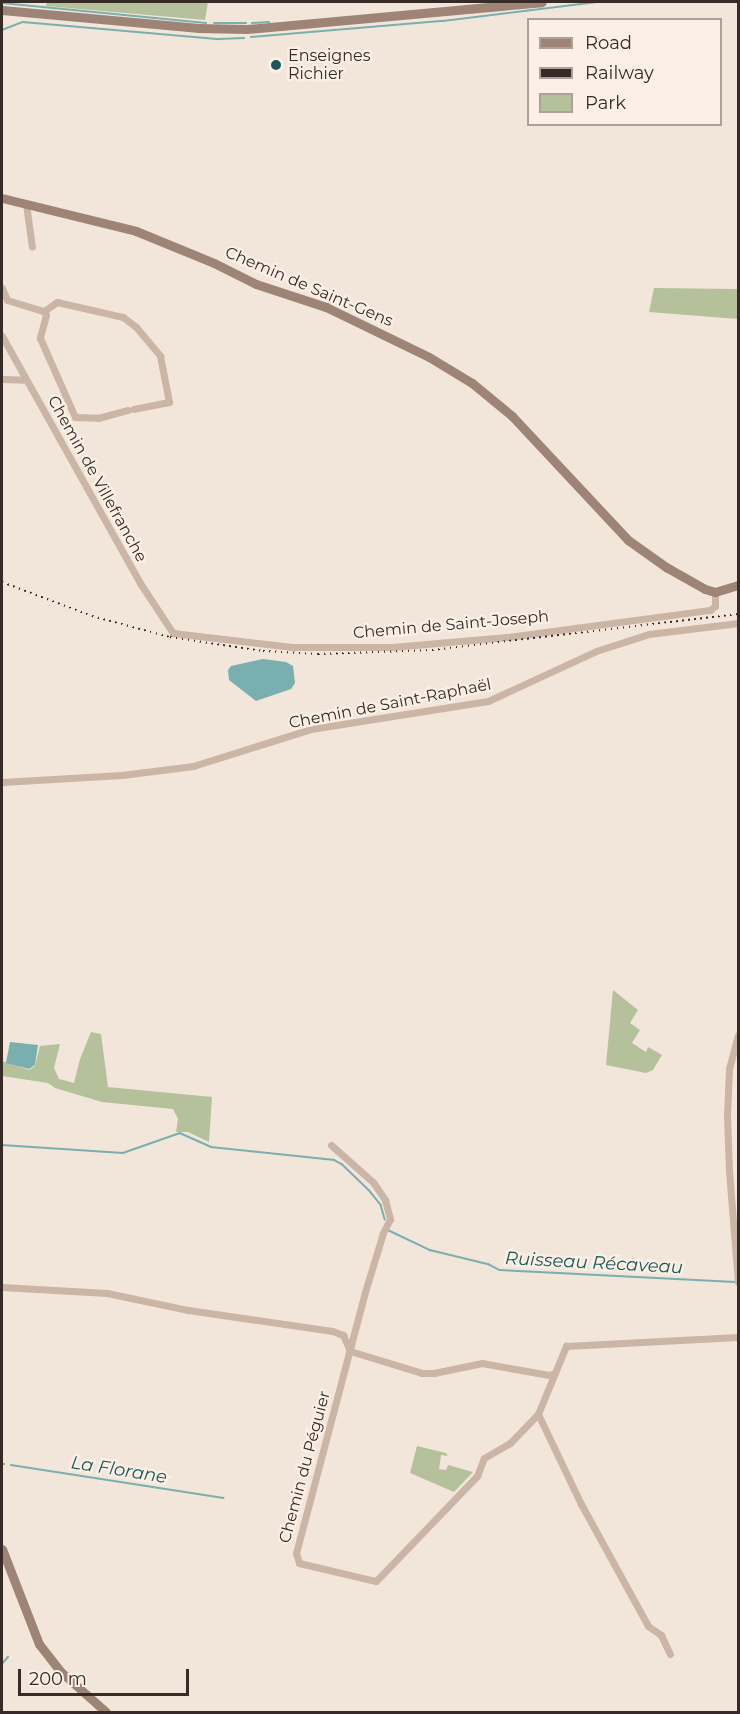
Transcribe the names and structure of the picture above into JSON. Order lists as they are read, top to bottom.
{
  "streets": {
    "street": [
      "Chemin de Saint-Gens",
      "Chemin de Villefranche",
      "Chemin de Saint-Joseph",
      "Chemin de Saint-Raphaël",
      "Chemin du Péguier"
    ]
  },
  "crossings": [
    ["Chemin de Saint-Gens", "Chemin de Saint-Joseph"],
    ["Chemin de Villefranche", "Chemin de Saint-Joseph"]
  ],
  "water": ["Ruisseau Récaveau", "La Florane"],
  "places": ["Enseignes Richier"],
  "legend": ["Road", "Railway", "Park"],
  "scale_bar": "200 m"
}
